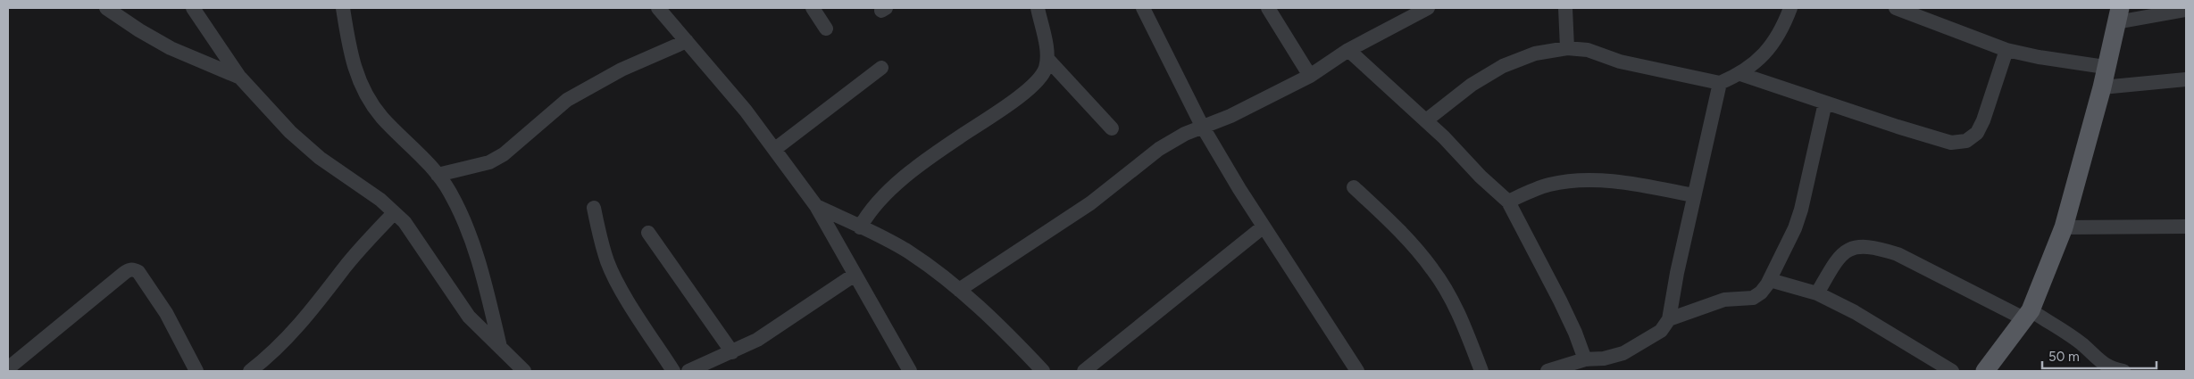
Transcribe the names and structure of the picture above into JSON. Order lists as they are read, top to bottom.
{
  "scale_bar": "50 m"
}
